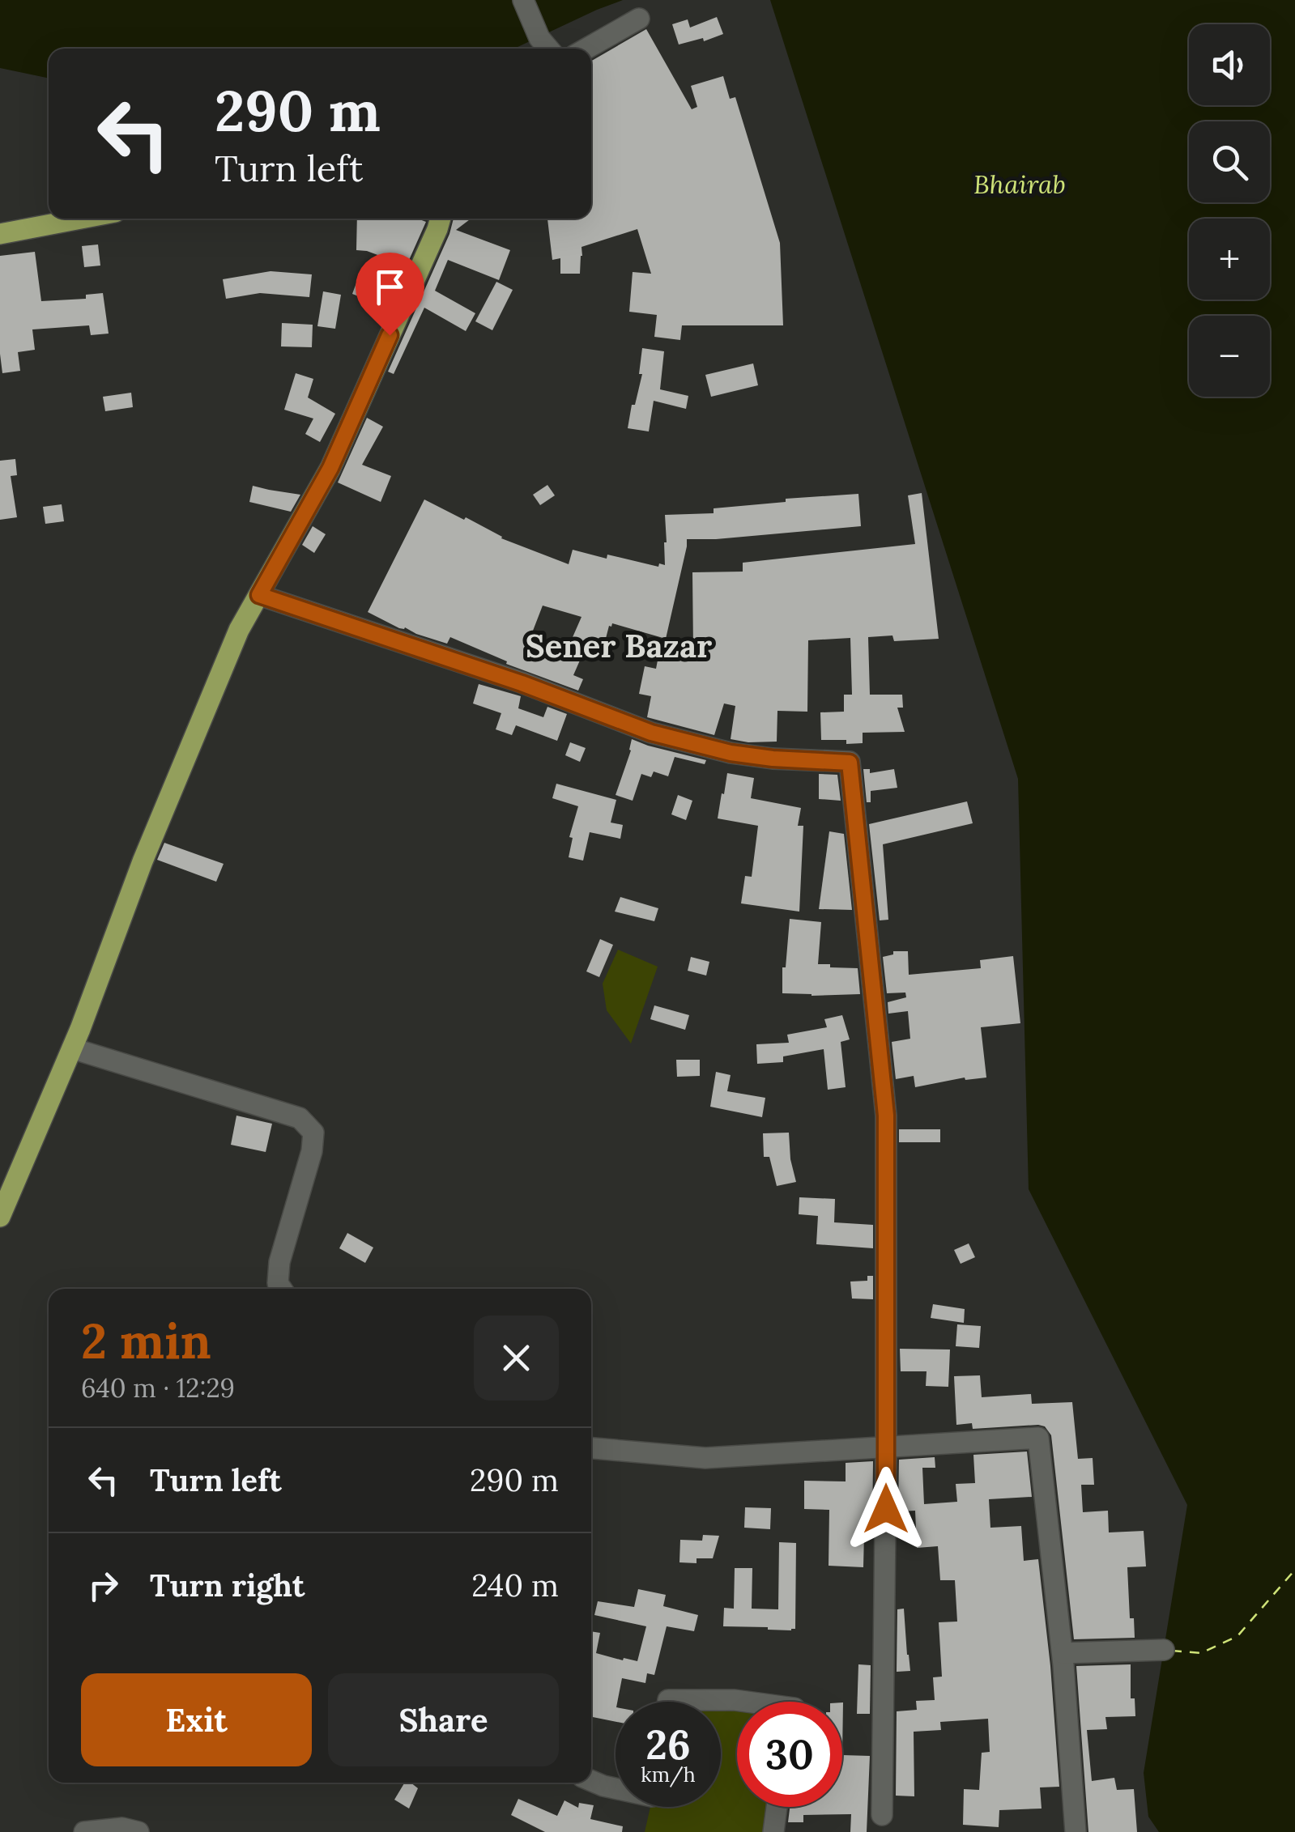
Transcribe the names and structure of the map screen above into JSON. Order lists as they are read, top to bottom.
{
  "districts": ["Sener Bazar"],
  "water": ["Bhairab"],
  "page": {
    "map_buttons": ["+", "−"],
    "turn": ["290 m", "Turn left"],
    "heading": ["2 min", "640 m · 12:29"],
    "list": [
      {
        "name": "Turn left",
        "value": "290 m"
      },
      {
        "name": "Turn right",
        "value": "240 m"
      }
    ],
    "buttons": ["Exit", "Share"],
    "speed": "26 km/h",
    "limit": "30"
  }
}
